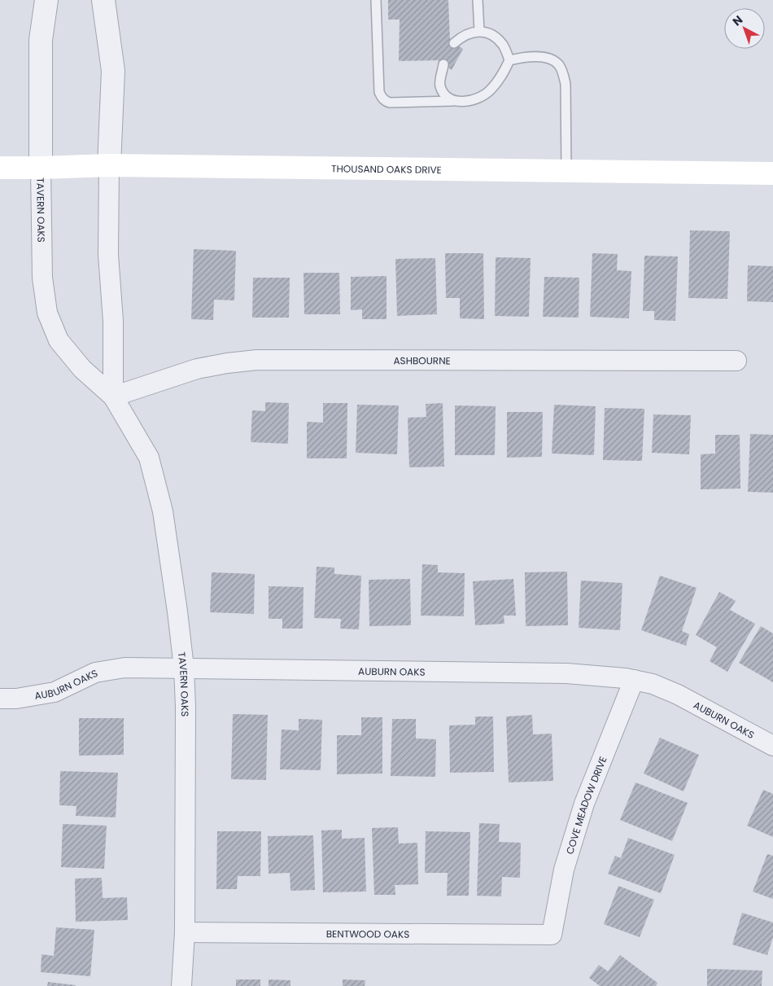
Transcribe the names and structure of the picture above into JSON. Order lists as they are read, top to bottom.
{
  "streets": {
    "main road": ["THOUSAND OAKS DRIVE"],
    "street": [
      "TAVERN OAKS",
      "ASHBOURNE",
      "AUBURN OAKS",
      "COVE MEADOW DRIVE",
      "BENTWOOD OAKS"
    ]
  },
  "crossings": [
    ["THOUSAND OAKS DRIVE", "TAVERN OAKS"],
    ["TAVERN OAKS", "ASHBOURNE"],
    ["TAVERN OAKS", "AUBURN OAKS"],
    ["TAVERN OAKS", "BENTWOOD OAKS"],
    ["AUBURN OAKS", "COVE MEADOW DRIVE"],
    ["COVE MEADOW DRIVE", "BENTWOOD OAKS"]
  ],
  "north": "top left"
}
